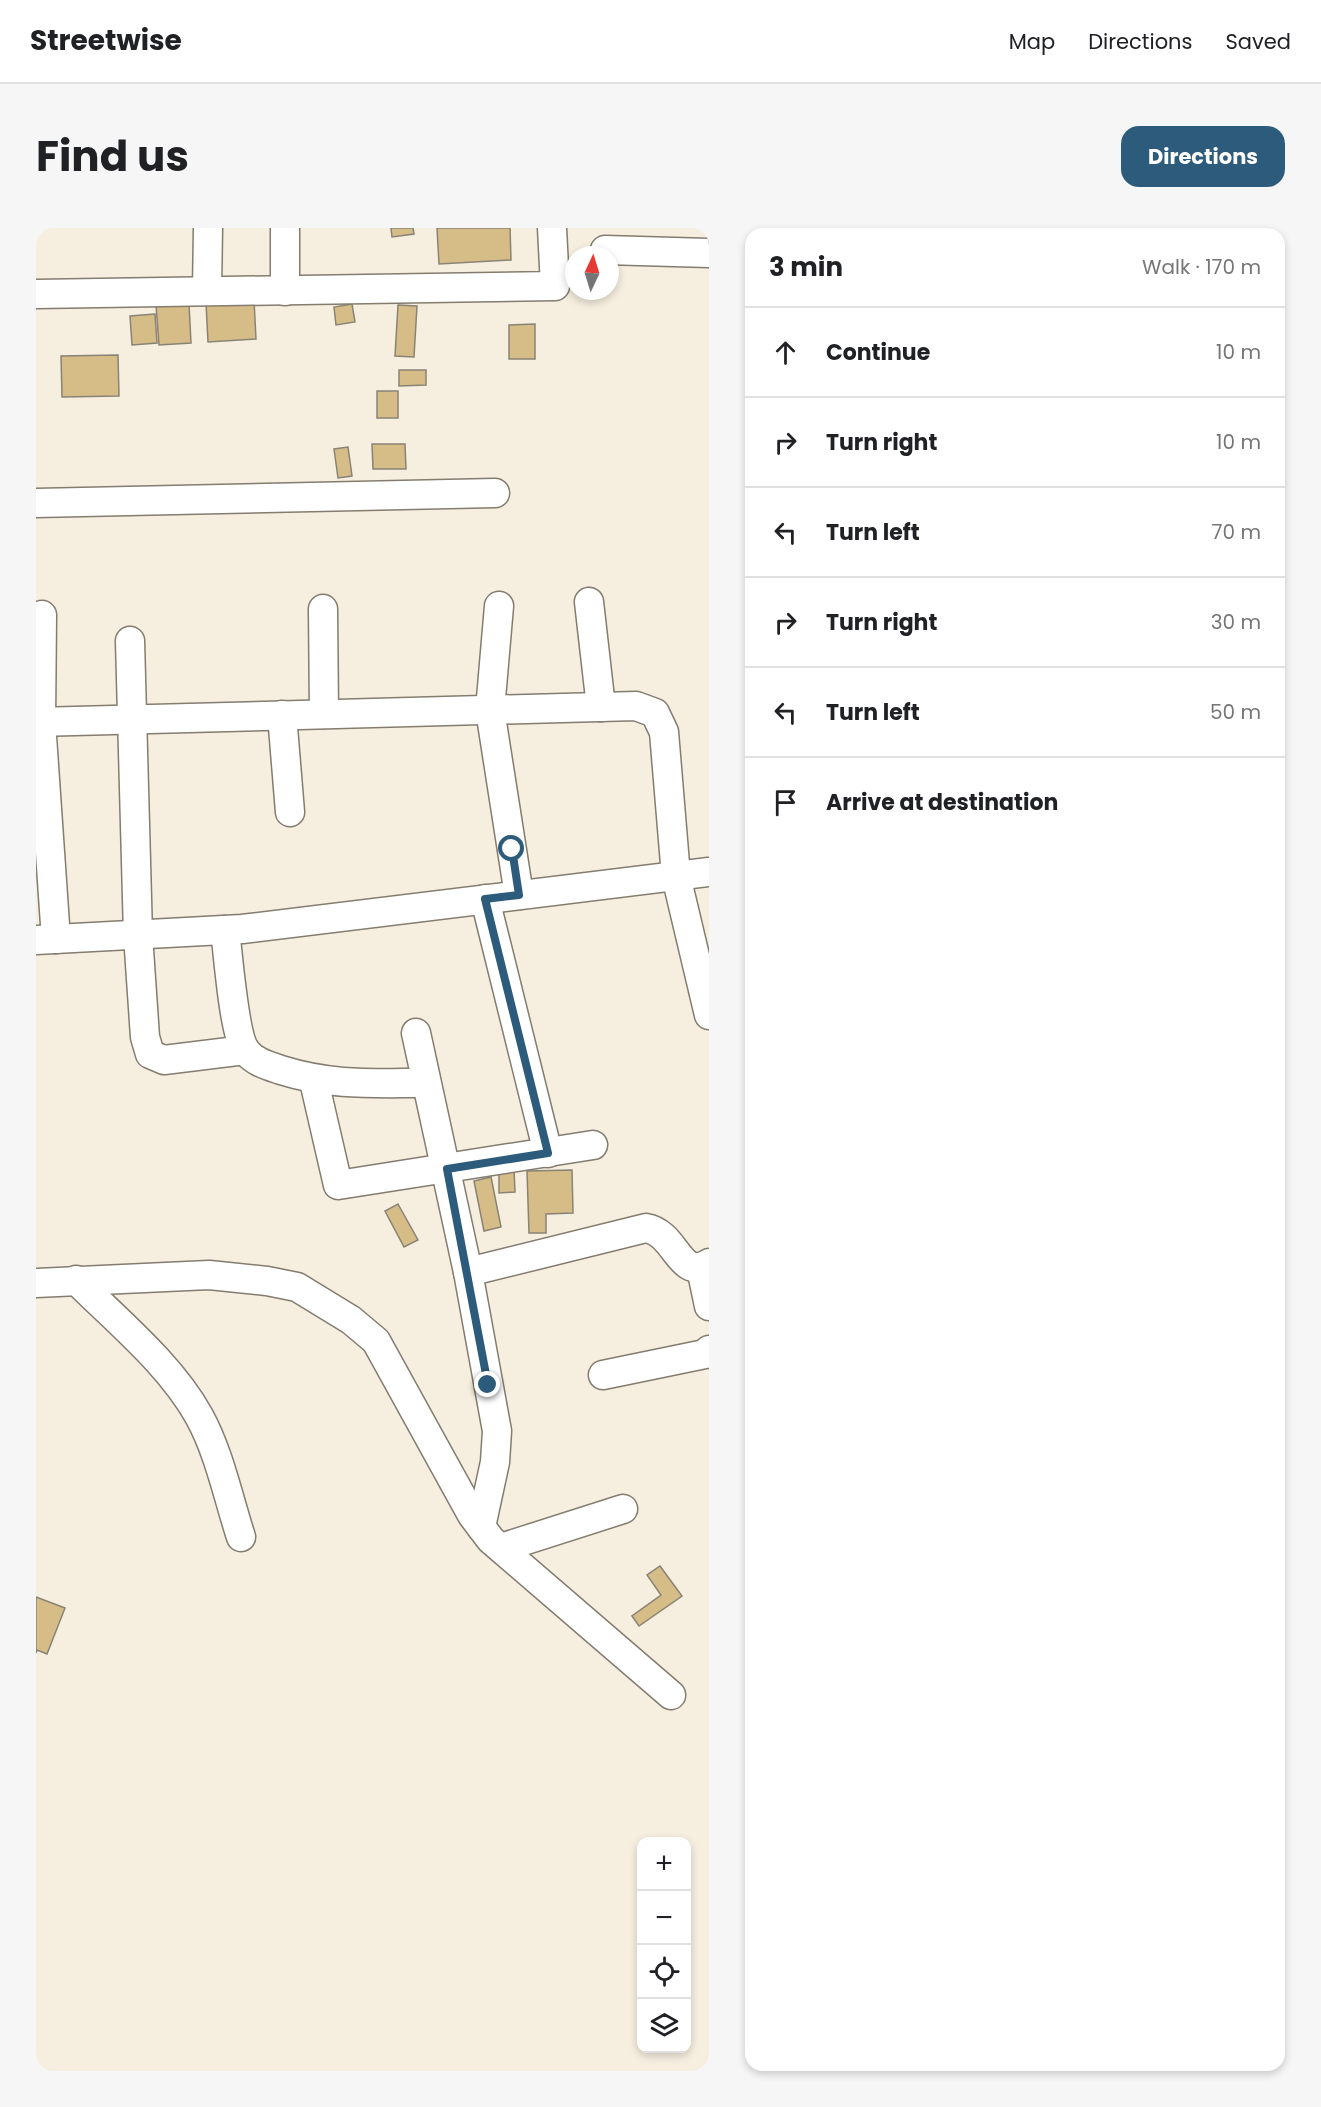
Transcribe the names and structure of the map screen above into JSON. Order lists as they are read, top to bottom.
{
  "north": "top",
  "page": {
    "header": "Streetwise",
    "nav": ["Map", "Directions", "Saved"],
    "title": "Find us",
    "buttons": "Directions",
    "heading": ["3 min", "Walk · 170 m"],
    "list": [
      ["Continue", "10 m"],
      ["Turn right", "10 m"],
      ["Turn left", "70 m"],
      ["Turn right", "30 m"],
      ["Turn left", "50 m"],
      "Arrive at destination"
    ],
    "map_buttons": ["+", "−"]
  }
}
